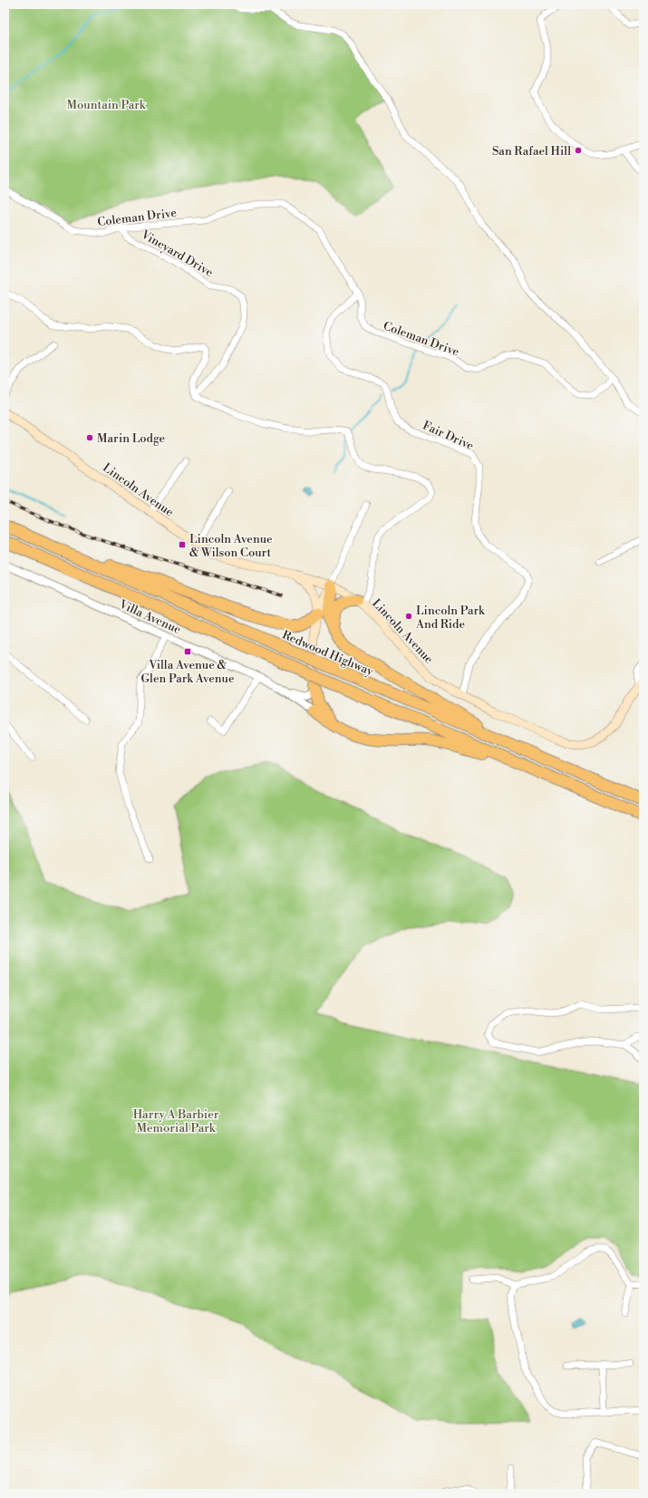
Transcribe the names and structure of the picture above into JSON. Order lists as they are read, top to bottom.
{
  "streets": {
    "highway": ["Redwood Highway"],
    "main road": ["Lincoln Avenue"],
    "street": [
      "Coleman Drive",
      "Vineyard Drive",
      "Fair Drive",
      "Villa Avenue"
    ]
  },
  "crossings": [
    ["Coleman Drive", "Vineyard Drive"],
    ["Coleman Drive", "Fair Drive"],
    ["Fair Drive", "Lincoln Avenue"]
  ],
  "parks": ["Mountain Park", "Harry A Barbier Memorial Park"],
  "places": {
    "other": ["San Rafael Hill", "Marin Lodge", "Lincoln Park And Ride"],
    "transit": ["Lincoln Avenue & Wilson Court", "Villa Avenue & Glen Park Avenue"]
  }
}
